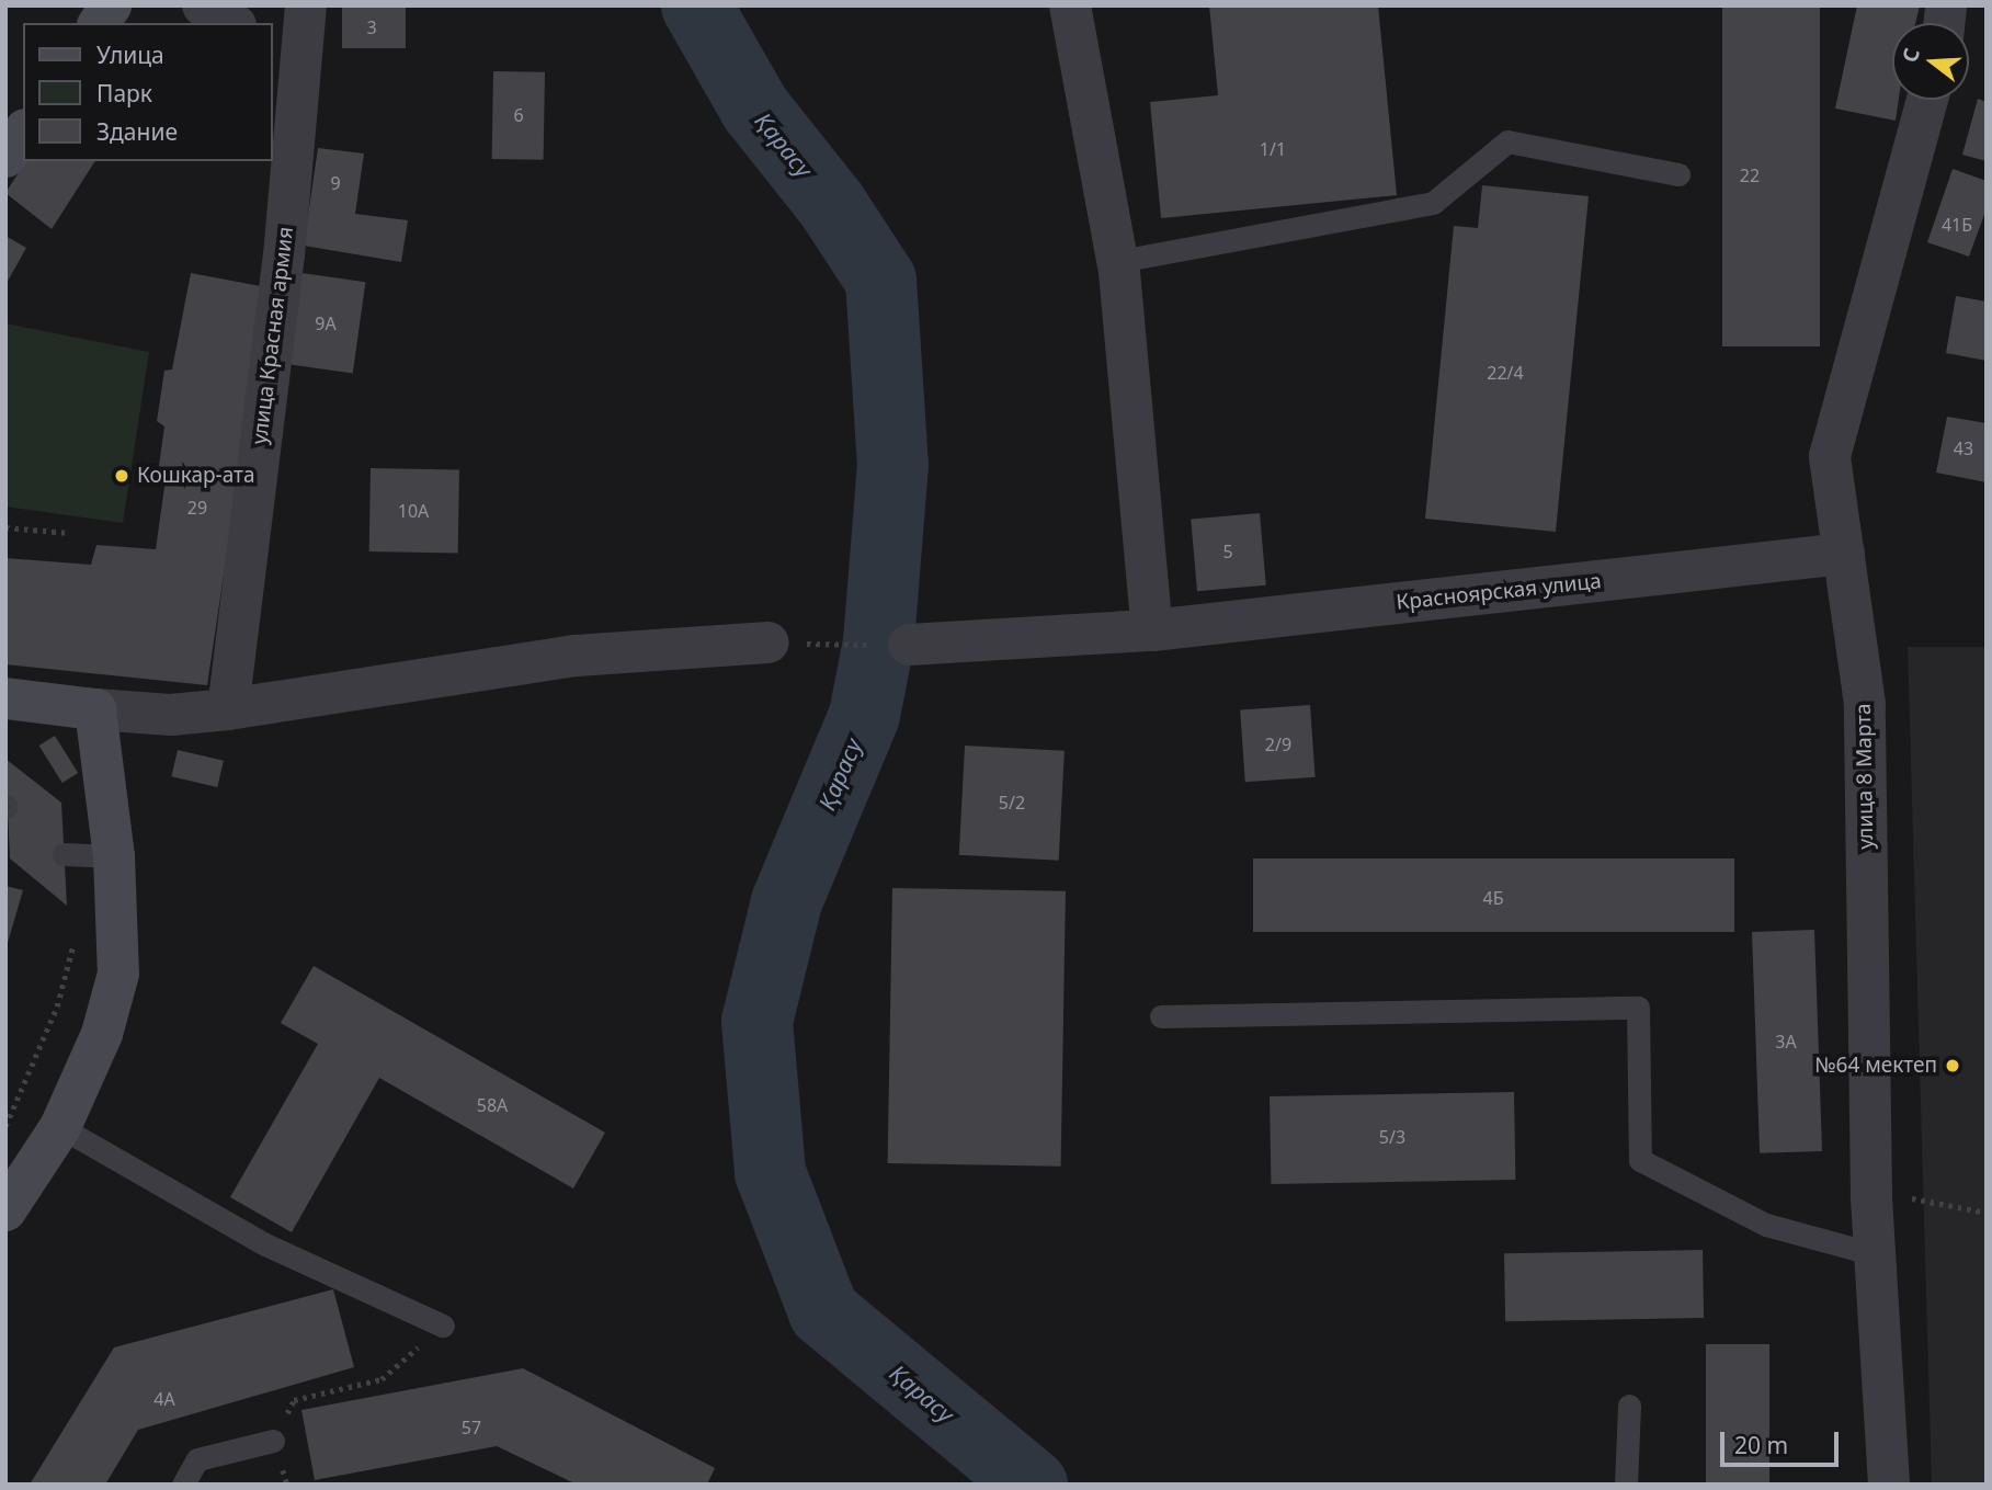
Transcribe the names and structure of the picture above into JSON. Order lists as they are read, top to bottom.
{
  "streets": {
    "street": ["улица Красная армия", "Красноярская улица", "улица 8 Марта"]
  },
  "crossings": [
    ["Красноярская улица", "улица 8 Марта"]
  ],
  "water": ["Қарасу"],
  "places": ["Кошкар-ата", "№64 мектеп"],
  "house_numbers": [
    "3",
    "6",
    "1/1",
    "22",
    "9",
    "41Б",
    "9А",
    "22/4",
    "43",
    "29",
    "10А",
    "5",
    "2/9",
    "5/2",
    "4Б",
    "3А",
    "58А",
    "5/3",
    "4А",
    "57"
  ],
  "legend": ["Улица", "Парк", "Здание"],
  "scale_bar": "20 m",
  "north": "left"
}
